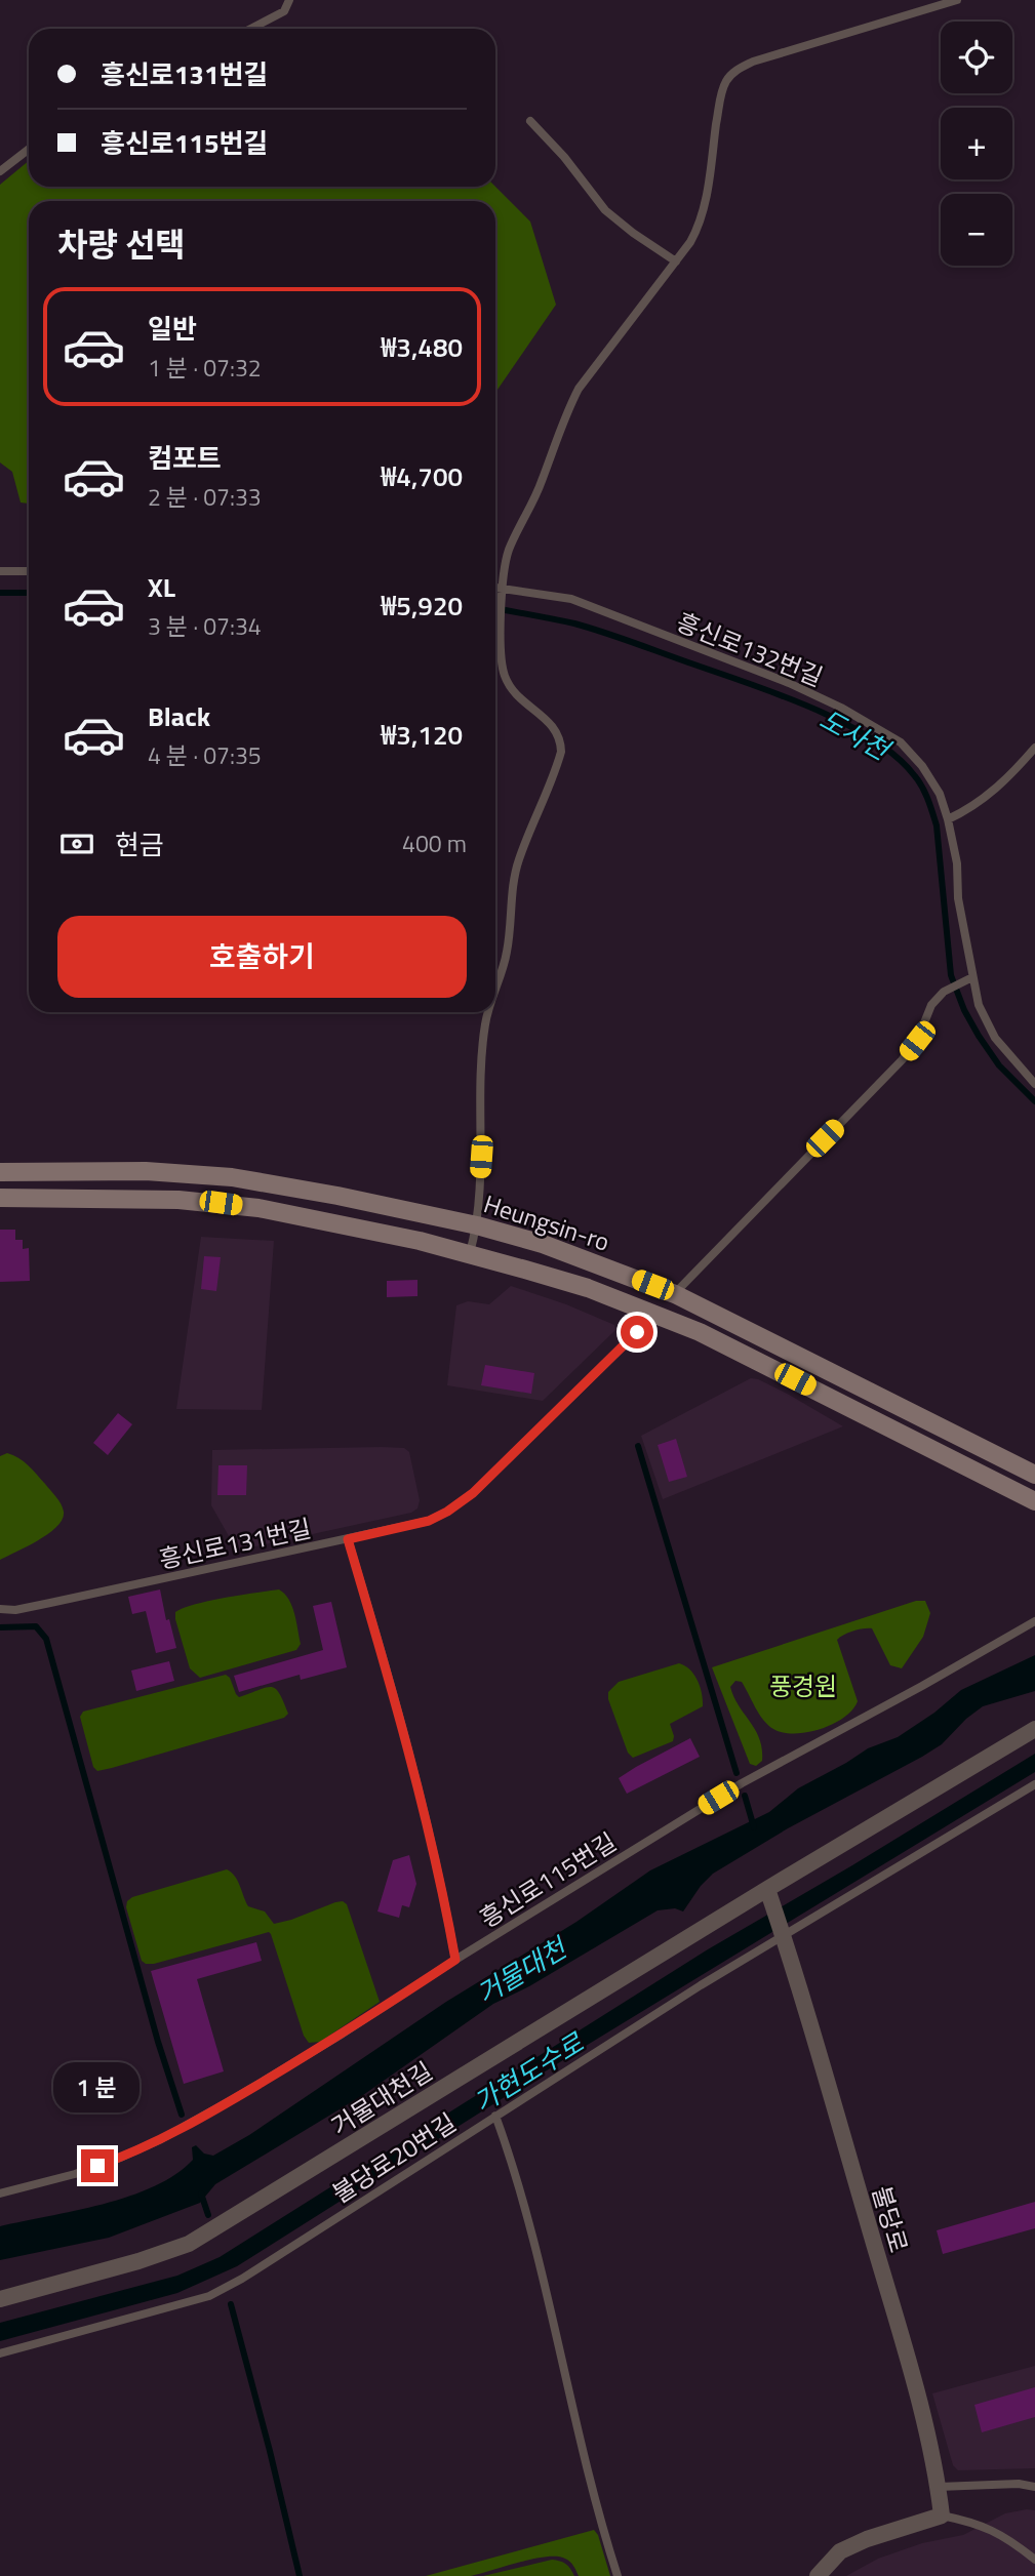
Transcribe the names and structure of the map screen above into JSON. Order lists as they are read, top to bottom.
{
  "streets": {
    "main road": ["Heungsin-ro"],
    "street": ["거물대천길", "불당로"],
    "lane": [
      "흥신로132번길",
      "흥신로131번길",
      "흥신로115번길",
      "불당로20번길"
    ]
  },
  "crossings": [
    ["Heungsin-ro", "흥신로131번길"],
    ["거물대천길", "불당로"],
    ["불당로20번길", "불당로"]
  ],
  "water": ["도사천", "거물대천", "가현도수로"],
  "parks": ["풍경원"],
  "page": {
    "map_buttons": ["+", "−"],
    "banner": ["흥신로131번길", "흥신로115번길"],
    "heading": "차량 선택",
    "list": [
      {
        "name": "일반",
        "note": "1 분 · 07:32",
        "value": "₩3,480"
      },
      {
        "name": "컴포트",
        "note": "2 분 · 07:33",
        "value": "₩4,700"
      },
      {
        "name": "XL",
        "note": "3 분 · 07:34",
        "value": "₩5,920"
      },
      {
        "name": "Black",
        "note": "4 분 · 07:35",
        "value": "₩3,120"
      }
    ],
    "pay": ["현금", "400 m"],
    "buttons": "호출하기",
    "bubble": "1 분"
  }
}
